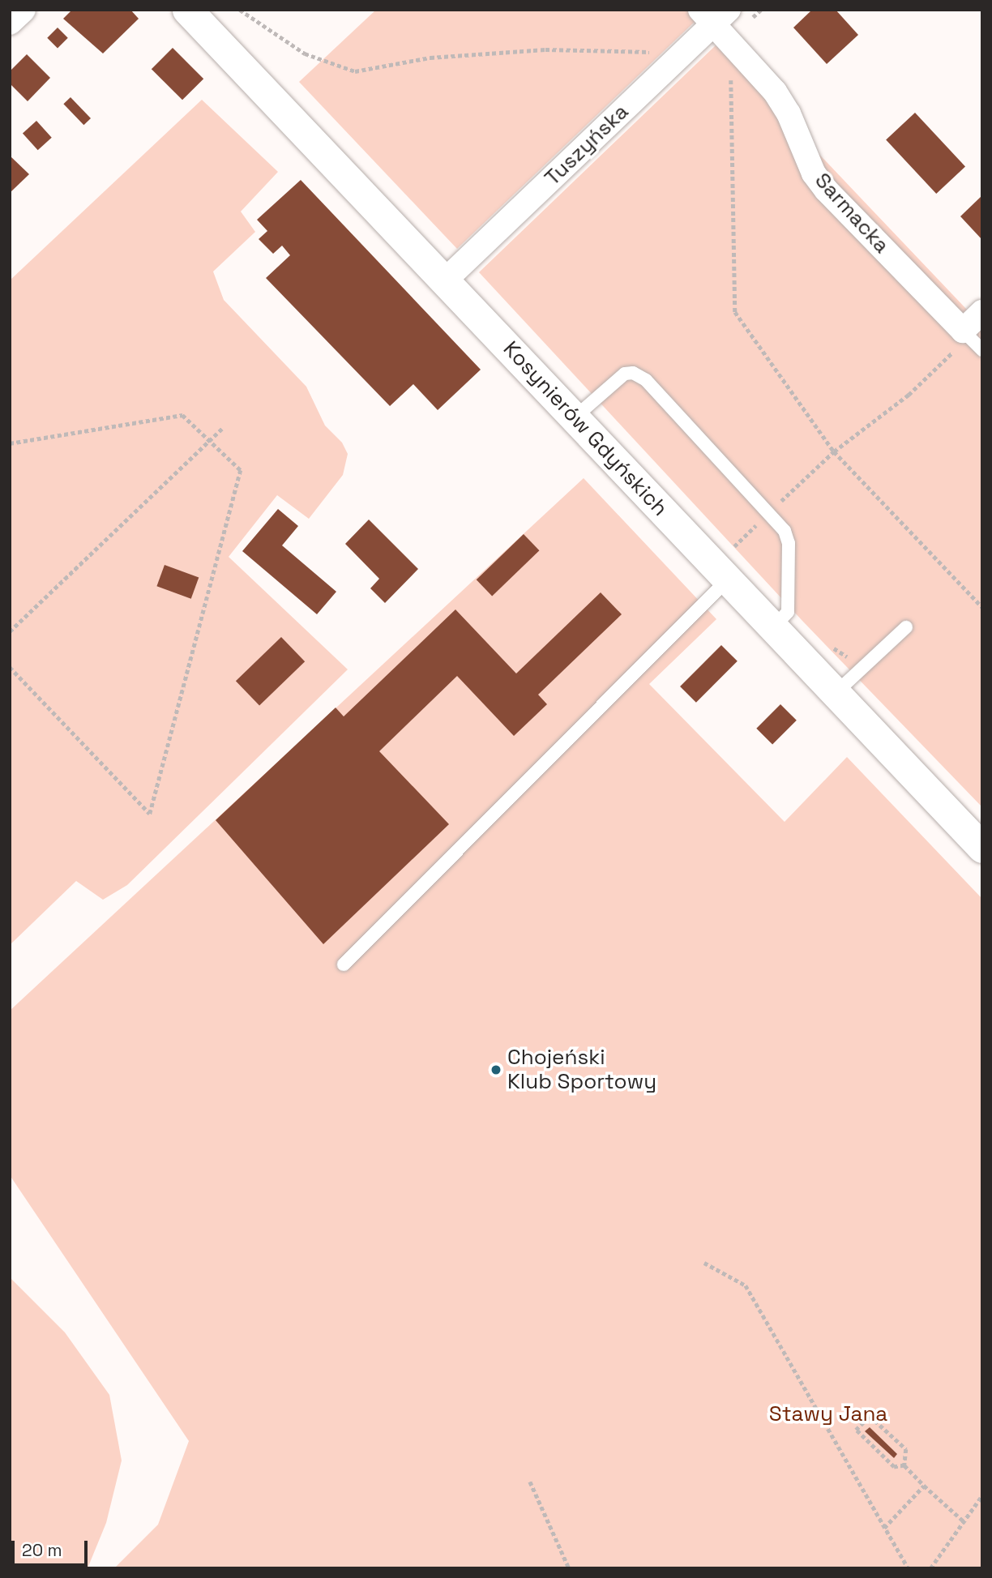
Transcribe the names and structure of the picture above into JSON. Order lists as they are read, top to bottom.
{
  "streets": {
    "street": ["Tuszyńska", "Sarmacka", "Kosynierów Gdyńskich"]
  },
  "crossings": [
    ["Tuszyńska", "Sarmacka"],
    ["Tuszyńska", "Kosynierów Gdyńskich"]
  ],
  "parks": ["Stawy Jana"],
  "places": ["Chojeński Klub Sportowy"],
  "scale_bar": "20 m"
}
